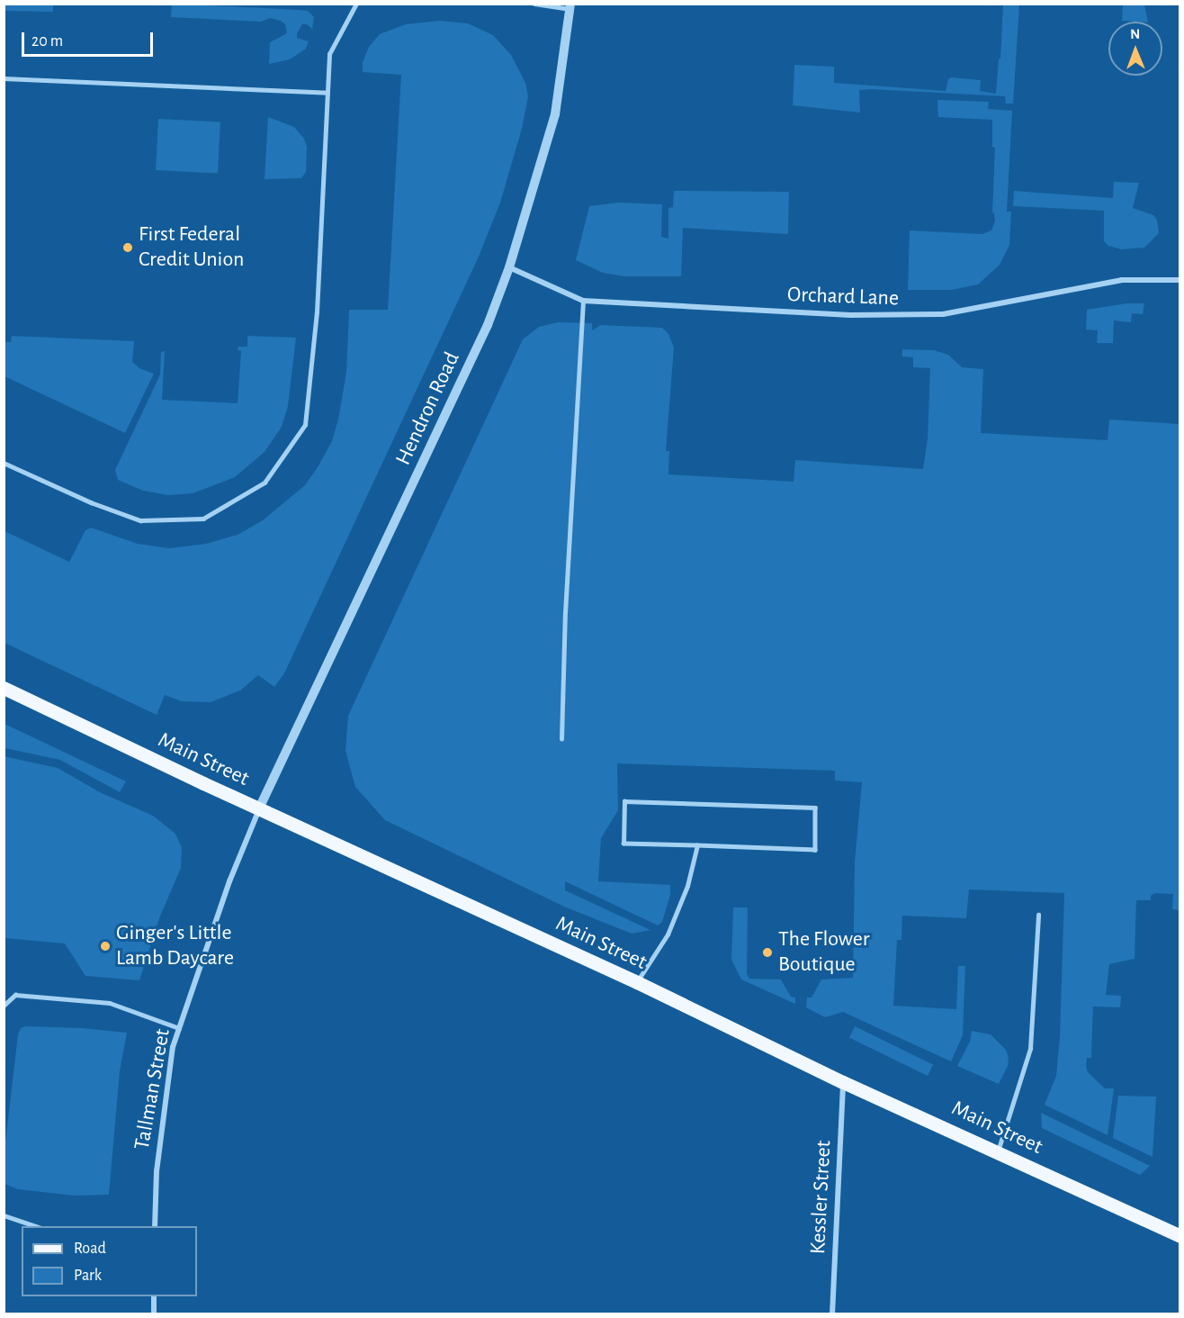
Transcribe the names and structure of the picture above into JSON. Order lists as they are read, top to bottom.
{
  "streets": {
    "main road": ["Main Street"],
    "street": [
      "Orchard Lane",
      "Hendron Road",
      "Tallman Street",
      "Kessler Street"
    ]
  },
  "crossings": [
    ["Orchard Lane", "Hendron Road"],
    ["Hendron Road", "Main Street"],
    ["Hendron Road", "Tallman Street"],
    ["Main Street", "Tallman Street"],
    ["Main Street", "Kessler Street"]
  ],
  "places": ["First Federal Credit Union", "Ginger's Little Lamb Daycare", "The Flower Boutique"],
  "legend": ["Road", "Park"],
  "scale_bar": "20 m",
  "north": "top"
}
